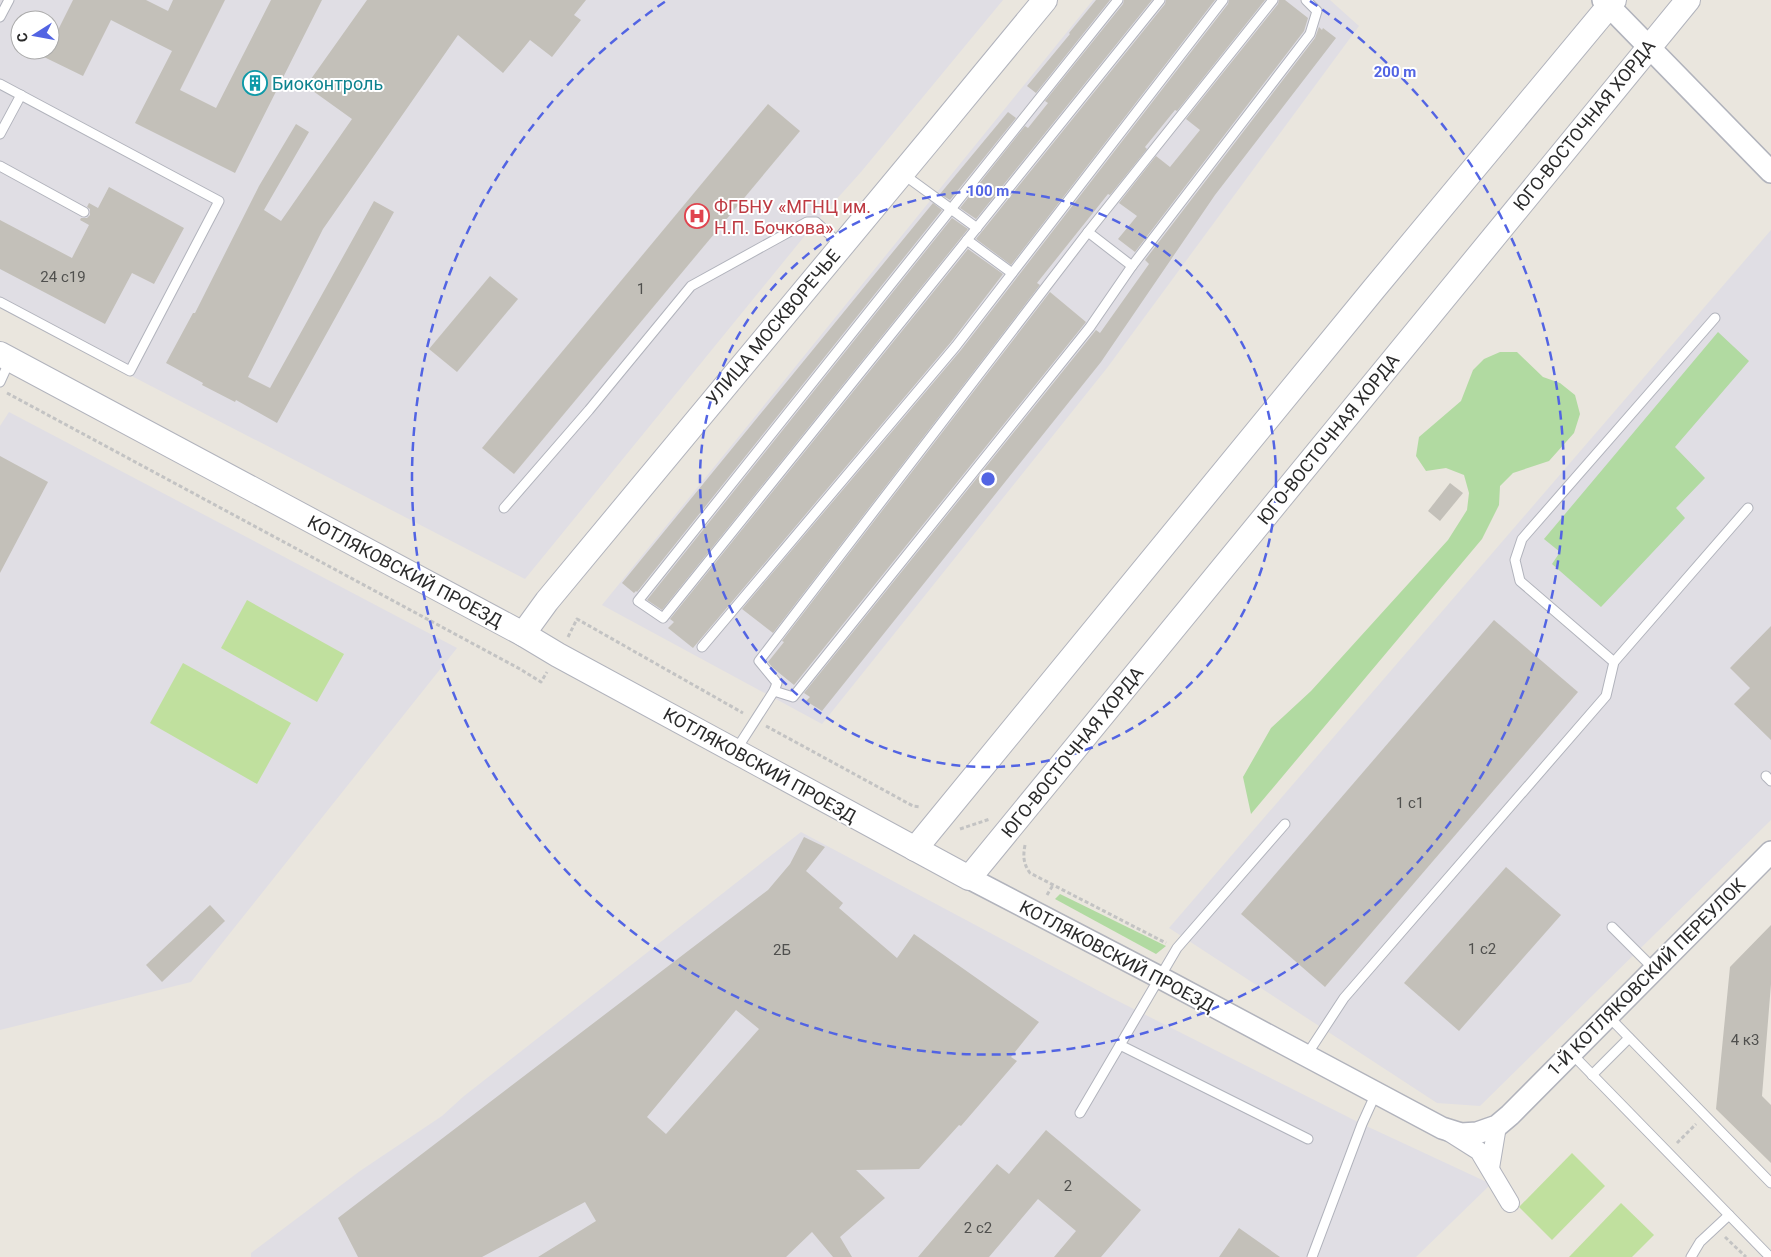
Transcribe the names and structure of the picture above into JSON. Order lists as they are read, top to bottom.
{
  "streets": {
    "main road": ["ЮГО-ВОСТОЧНАЯ ХОРДА", "УЛИЦА МОСКВОРЕЧЬЕ", "КОТЛЯКОВСКИЙ ПРОЕЗД"],
    "street": ["1-Й КОТЛЯКОВСКИЙ ПЕРЕУЛОК"]
  },
  "crossings": [
    ["ЮГО-ВОСТОЧНАЯ ХОРДА", "КОТЛЯКОВСКИЙ ПРОЕЗД"],
    ["УЛИЦА МОСКВОРЕЧЬЕ", "КОТЛЯКОВСКИЙ ПРОЕЗД"],
    ["КОТЛЯКОВСКИЙ ПРОЕЗД", "1-Й КОТЛЯКОВСКИЙ ПЕРЕУЛОК"]
  ],
  "places": {
    "building": ["Биоконтроль"],
    "hospital": ["ФГБНУ «МГНЦ им. Н.П. Бочкова»"]
  },
  "house_numbers": [
    "24 с19",
    "1",
    "1 с1",
    "1 с2",
    "2Б",
    "4 к3",
    "2",
    "2 с2"
  ],
  "north": "left",
  "rings": ["200 m", "100 m"]
}
